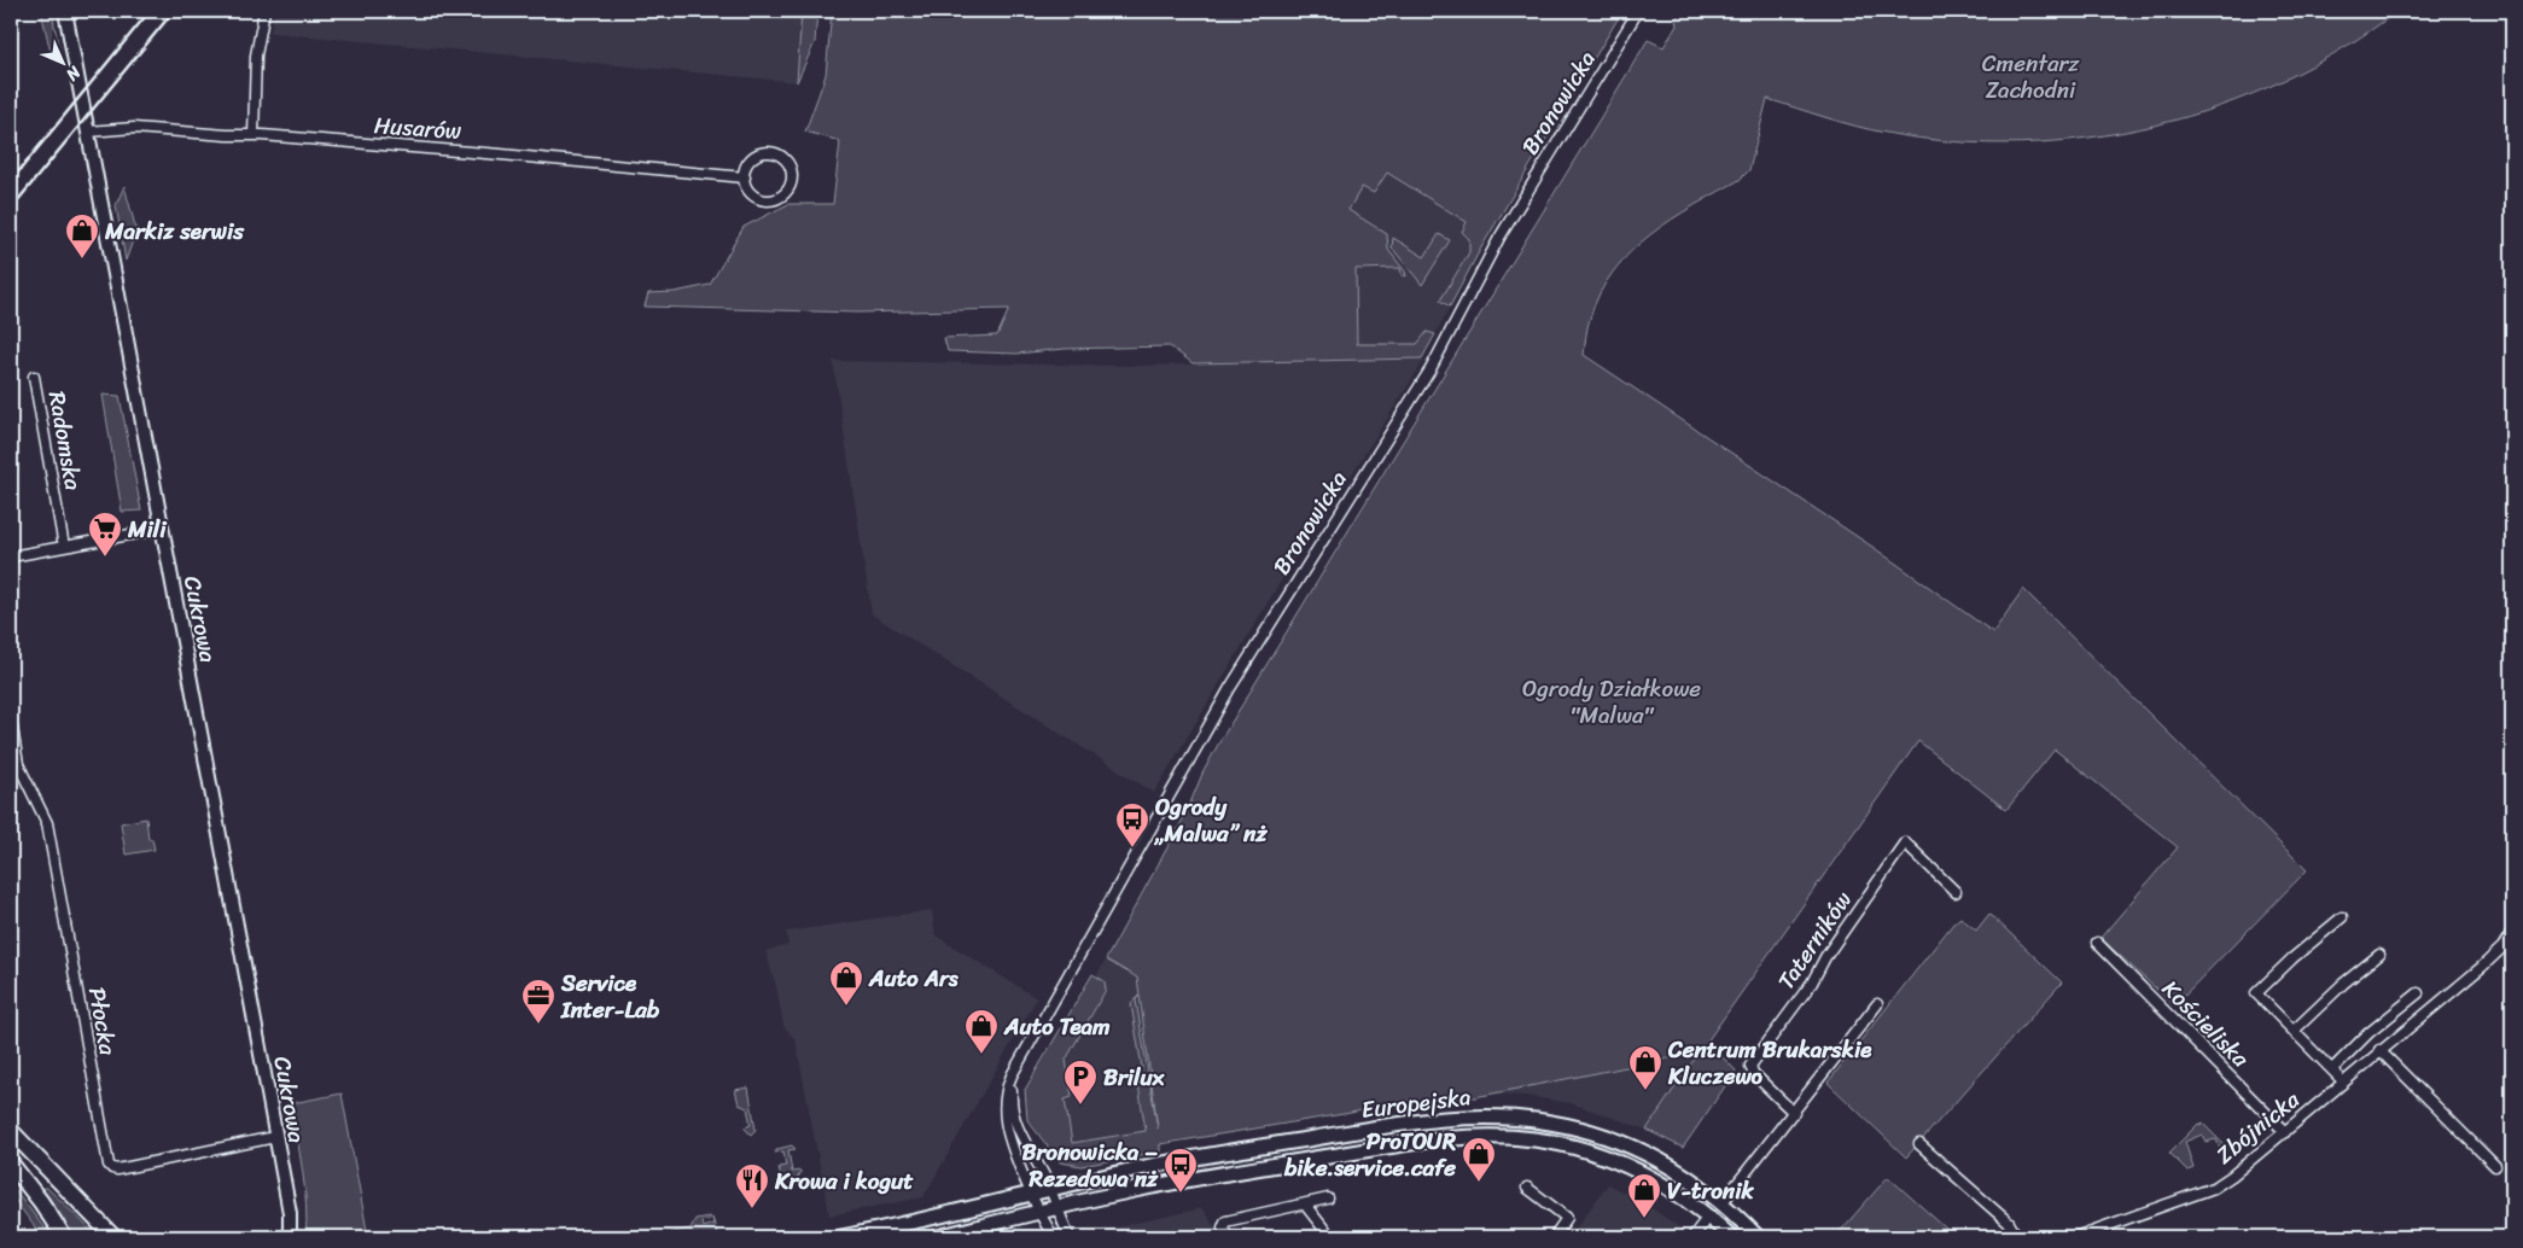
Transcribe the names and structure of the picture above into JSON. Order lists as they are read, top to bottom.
{
  "streets": {
    "main road": ["Europejska"],
    "street": [
      "Bronowicka",
      "Husarów",
      "Radomska",
      "Cukrowa",
      "Taterników",
      "Płocka",
      "Kościeliska",
      "Zbójnicka"
    ]
  },
  "crossings": [
    ["Bronowicka", "Europejska"],
    ["Husarów", "Cukrowa"],
    ["Cukrowa", "Płocka"],
    ["Kościeliska", "Zbójnicka"]
  ],
  "parks": ["Cmentarz Zachodni", "Ogrody Działkowe \"Malwa\""],
  "places": {
    "shop": [
      "Markiz serwis",
      "Auto Ars",
      "Auto Team",
      "Centrum Brukarskie Kluczewo",
      "ProTOUR bike.service.cafe",
      "V-tronik"
    ],
    "supermarket": ["Mili"],
    "bus stop": ["Ogrody „Malwa” nż", "Bronowicka – Rezedowa nż"],
    "office": ["Service Inter-Lab"],
    "parking": ["Brilux"],
    "restaurant": ["Krowa i kogut"]
  },
  "north": "bottom right"
}
